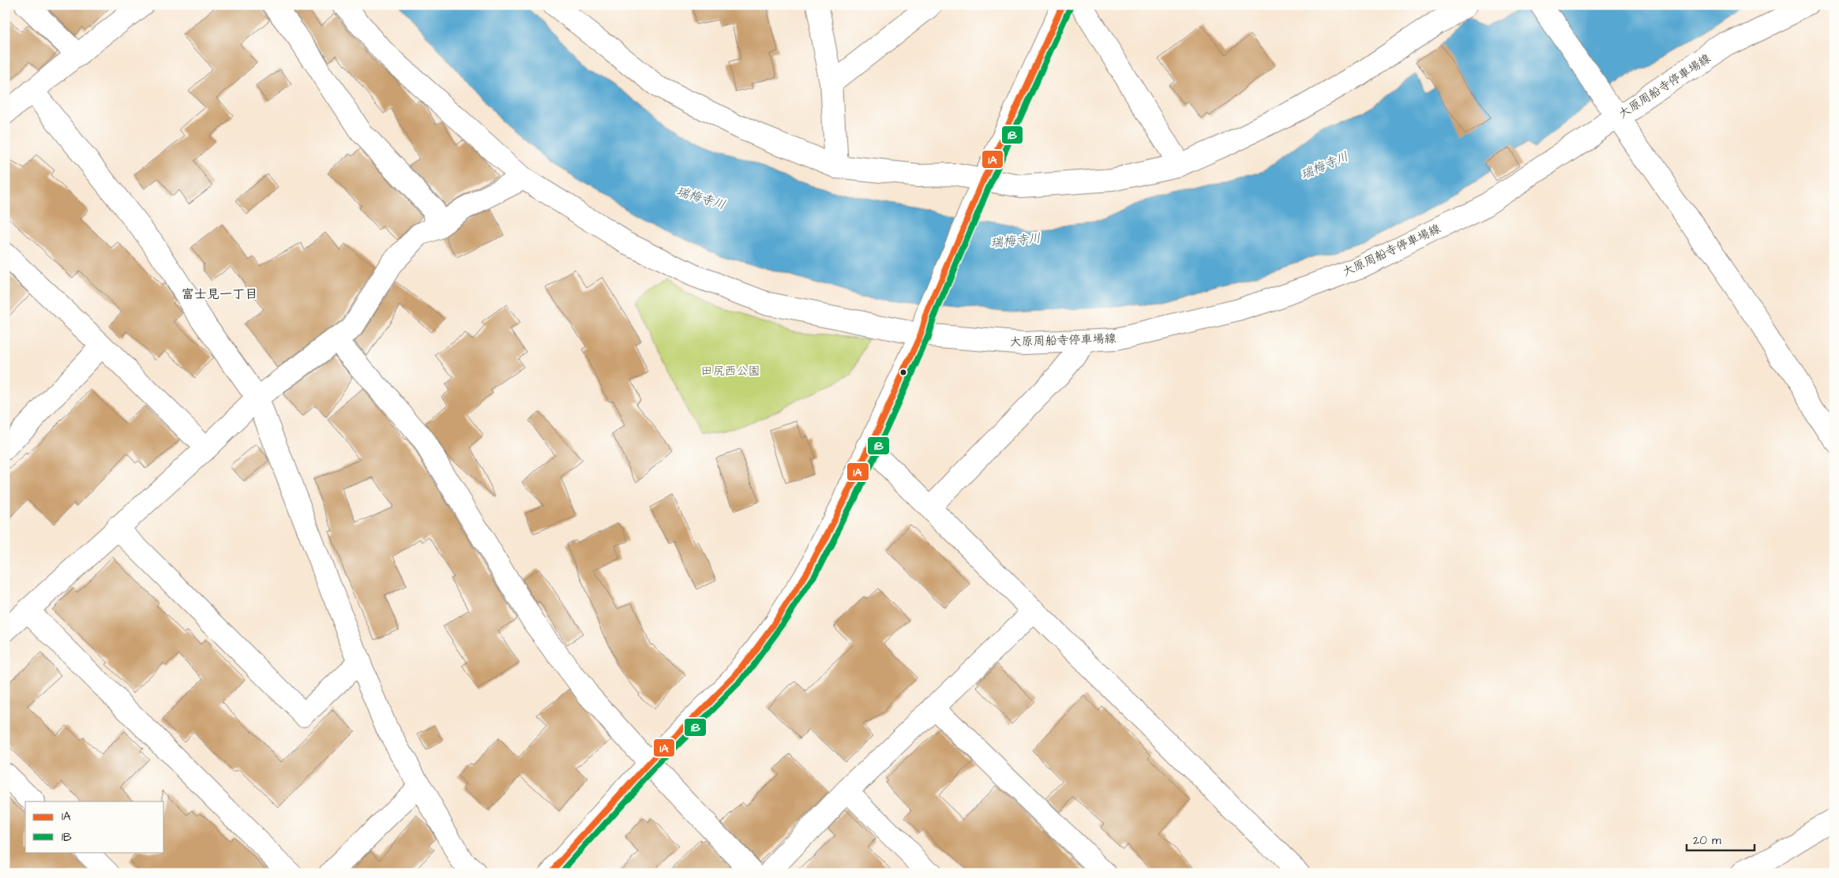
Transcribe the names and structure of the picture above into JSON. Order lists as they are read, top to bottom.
{
  "streets": {
    "street": ["大原周船寺停車場線"]
  },
  "districts": ["富士見一丁目"],
  "water": ["瑞梅寺川"],
  "parks": ["田尻西公園"],
  "lines": ["transit line 1A", "transit line 1B"],
  "legend": ["1A", "1B"],
  "scale_bar": "20 m"
}
